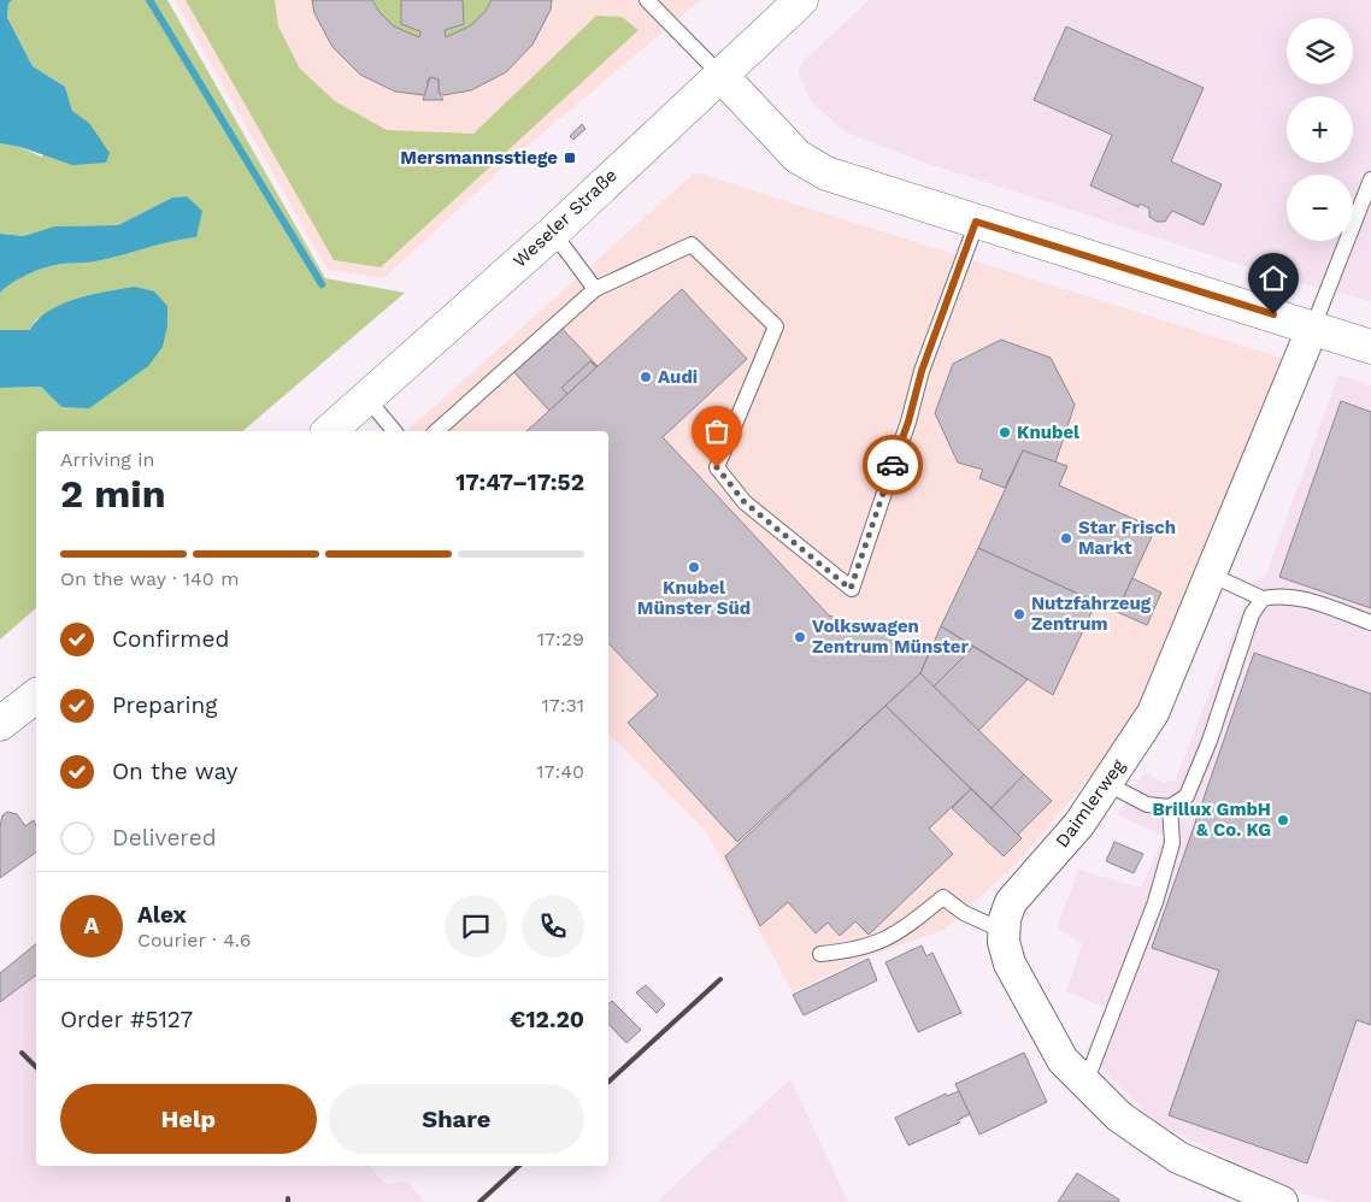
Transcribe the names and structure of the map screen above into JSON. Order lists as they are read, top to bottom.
{
  "streets": {
    "street": ["Weseler Straße", "Daimlerweg"]
  },
  "places": {
    "transit": ["Mersmannsstiege"],
    "other": [
      "Audi",
      "Knubel",
      "Star Frisch Markt",
      "Knubel Münster Süd",
      "Nutzfahrzeug Zentrum",
      "Volkswagen Zentrum Münster",
      "Brillux GmbH & Co. KG"
    ]
  },
  "page": {
    "map_buttons": ["+", "−"],
    "heading": ["2 min", "Arriving in", "17:47–17:52"],
    "panel": [
      "Alex",
      "Courier · 4.6",
      "Order #5127",
      "€12.20"
    ],
    "bar": "On the way · 140 m",
    "list": [
      ["Confirmed", "17:29"],
      ["Preparing", "17:31"],
      ["On the way", "17:40"],
      "Delivered"
    ],
    "round": "A",
    "buttons": ["Help", "Share"]
  }
}
